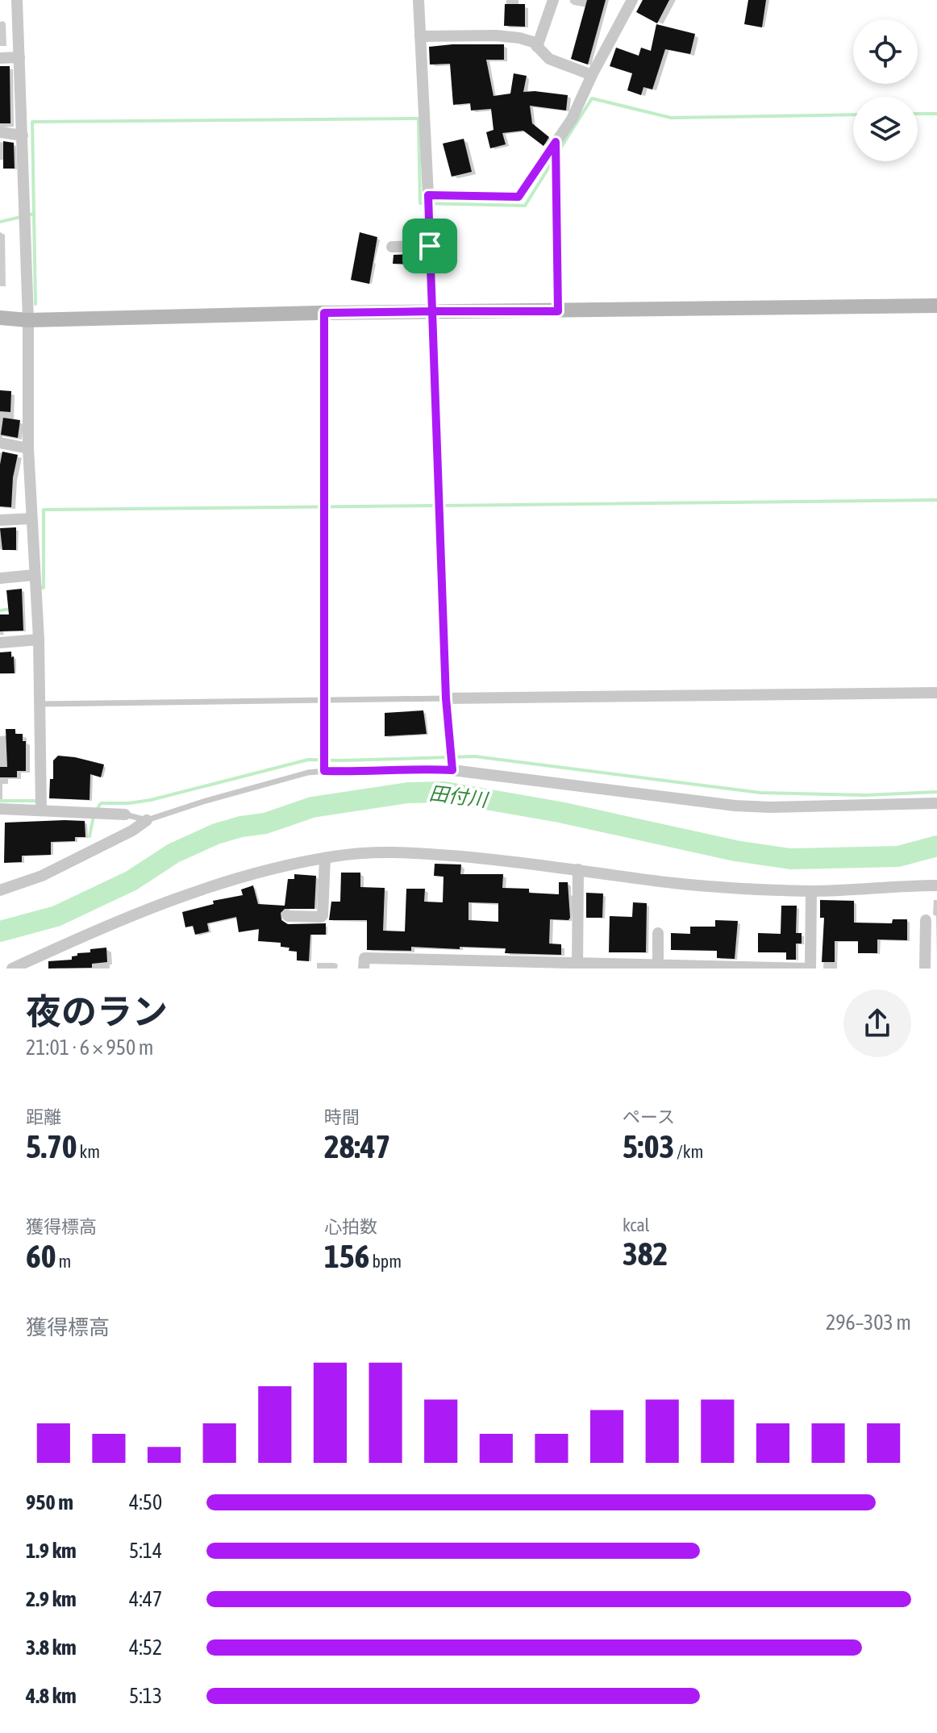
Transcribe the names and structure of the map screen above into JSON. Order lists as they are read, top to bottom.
{
  "water": ["田付川"],
  "page": {
    "heading": ["夜のラン", "21:01 · 6 × 950 m"],
    "stats": [
      ["距離", "5.70 km"],
      ["時間", "28:47"],
      ["ペース", "5:03 /km"],
      ["獲得標高", "60 m"],
      ["心拍数", "156 bpm"],
      ["kcal", "382"]
    ],
    "chart": ["獲得標高", "296–303 m"],
    "list": [
      {
        "name": "950 m",
        "note": "4:50"
      },
      {
        "name": "1.9 km",
        "note": "5:14"
      },
      {
        "name": "2.9 km",
        "note": "4:47"
      },
      {
        "name": "3.8 km",
        "note": "4:52"
      },
      {
        "name": "4.8 km",
        "note": "5:13"
      }
    ]
  }
}
